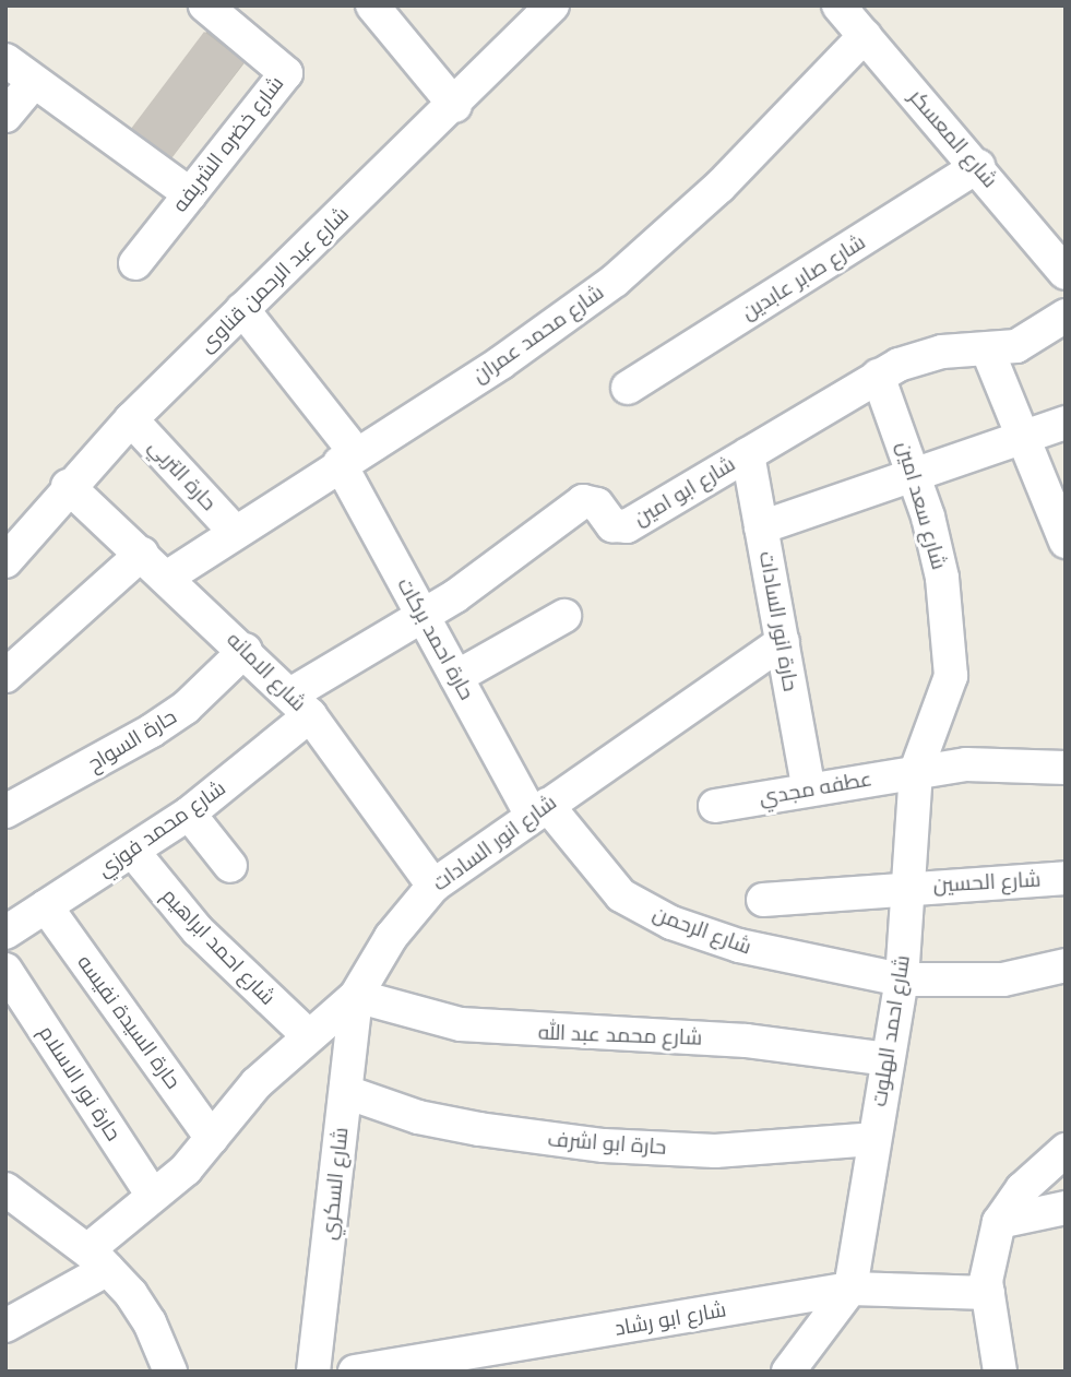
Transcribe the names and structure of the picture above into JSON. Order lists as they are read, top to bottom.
{
  "streets": {
    "street": [
      "شارع المعسكر",
      "شارع خضره الشريفه",
      "شارع صابر عابدين",
      "شارع عبد الرحمن قناوى",
      "شارع محمد عمران",
      "حارة التربي",
      "شارع ابو امين",
      "شارع سعد امين",
      "حارة انور السادات",
      "حارة احمد بركات",
      "شارع الامانه",
      "حارة السواح",
      "عطفه مجدي",
      "شارع محمد فوزي",
      "شارع انور السادات",
      "شارع الحسين",
      "شارع الرحمن",
      "شارع احمد ابراهيم",
      "حارة السيدة نفيسه",
      "شارع احمد الهلوت",
      "شارع محمد عبد الله",
      "حارة نور الاسلام",
      "حارة ابو اشرف",
      "شارع السكري",
      "شارع ابو رشاد"
    ]
  },
  "crossings": [
    ["شارع المعسكر", "شارع صابر عابدين"],
    ["شارع المعسكر", "شارع محمد عمران"],
    ["شارع عبد الرحمن قناوى", "حارة التربي"],
    ["شارع عبد الرحمن قناوى", "حارة احمد بركات"],
    ["شارع عبد الرحمن قناوى", "شارع الامانه"],
    ["شارع محمد عمران", "حارة التربي"],
    ["شارع محمد عمران", "حارة احمد بركات"],
    ["شارع محمد عمران", "شارع الامانه"],
    ["شارع ابو امين", "شارع سعد امين"],
    ["شارع ابو امين", "حارة انور السادات"],
    ["شارع ابو امين", "حارة احمد بركات"],
    ["شارع ابو امين", "شارع الامانه"],
    ["شارع ابو امين", "شارع محمد فوزي"],
    ["شارع سعد امين", "عطفه مجدي"],
    ["شارع سعد امين", "شارع احمد الهلوت"],
    ["حارة انور السادات", "عطفه مجدي"],
    ["حارة انور السادات", "شارع انور السادات"],
    ["حارة احمد بركات", "شارع انور السادات"],
    ["حارة احمد بركات", "شارع الرحمن"],
    ["شارع الامانه", "حارة السواح"],
    ["شارع الامانه", "شارع محمد فوزي"],
    ["شارع الامانه", "شارع انور السادات"],
    ["عطفه مجدي", "شارع احمد الهلوت"],
    ["شارع محمد فوزي", "شارع احمد ابراهيم"],
    ["شارع محمد فوزي", "حارة السيدة نفيسه"],
    ["شارع انور السادات", "شارع الرحمن"],
    ["شارع انور السادات", "شارع احمد ابراهيم"],
    ["شارع انور السادات", "حارة السيدة نفيسه"],
    ["شارع انور السادات", "شارع محمد عبد الله"],
    ["شارع انور السادات", "حارة نور الاسلام"],
    ["شارع انور السادات", "شارع السكري"],
    ["شارع الحسين", "شارع احمد الهلوت"],
    ["شارع الرحمن", "شارع احمد الهلوت"],
    ["شارع احمد الهلوت", "شارع محمد عبد الله"],
    ["شارع احمد الهلوت", "حارة ابو اشرف"],
    ["شارع احمد الهلوت", "شارع ابو رشاد"],
    ["شارع محمد عبد الله", "شارع السكري"],
    ["حارة ابو اشرف", "شارع السكري"]
  ]
}
